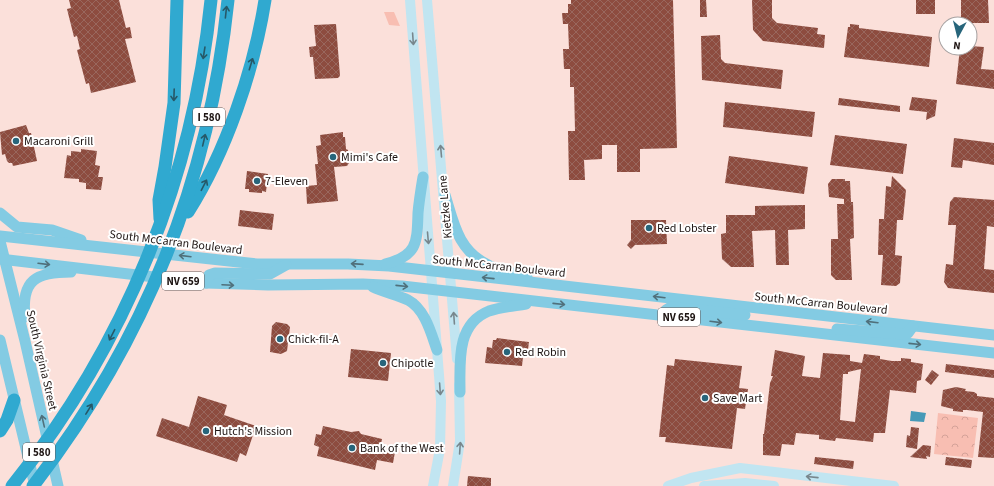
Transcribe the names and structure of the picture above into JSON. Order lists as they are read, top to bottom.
{
  "streets": {
    "highway": ["I 580"],
    "main road": [
      "Kietzke Lane",
      "South McCarran Boulevard",
      "NV 659",
      "South Virginia Street"
    ]
  },
  "crossings": [
    ["Kietzke Lane", "South McCarran Boulevard"],
    ["Kietzke Lane", "NV 659"],
    ["NV 659", "South Virginia Street"]
  ],
  "places": [
    "Macaroni Grill",
    "Mimi's Cafe",
    "7-Eleven",
    "Red Lobster",
    "Chick-fil-A",
    "Red Robin",
    "Chipotle",
    "Save Mart",
    "Hutch's Mission",
    "Bank of the West"
  ],
  "north": "bottom"
}
